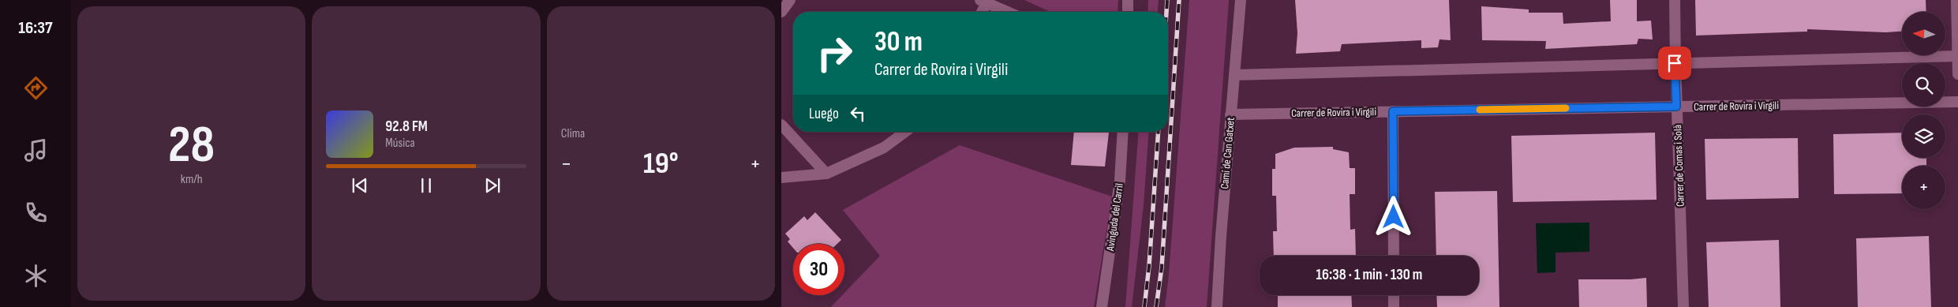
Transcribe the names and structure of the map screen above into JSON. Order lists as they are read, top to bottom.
{
  "streets": {
    "street": [
      "Carrer de Rovira i Virgili",
      "Camí de Can Gatxet",
      "Carrer de Comas i Solà",
      "Avinguda del Carril"
    ]
  },
  "crossings": [
    ["Carrer de Rovira i Virgili", "Camí de Can Gatxet"],
    ["Carrer de Rovira i Virgili", "Carrer de Comas i Solà"]
  ],
  "north": "left",
  "page": {
    "tabs": "16:37",
    "tile": [
      ["28", "km/h"],
      "Clima"
    ],
    "map_buttons": "+",
    "turn": ["30 m", "Carrer de Rovira i Virgili"],
    "then": "Luego",
    "song": ["92.8 FM", "Música"],
    "heat": ["−", "19°", "+"],
    "limit": "30",
    "trip": "16:38 · 1 min · 130 m"
  }
}
